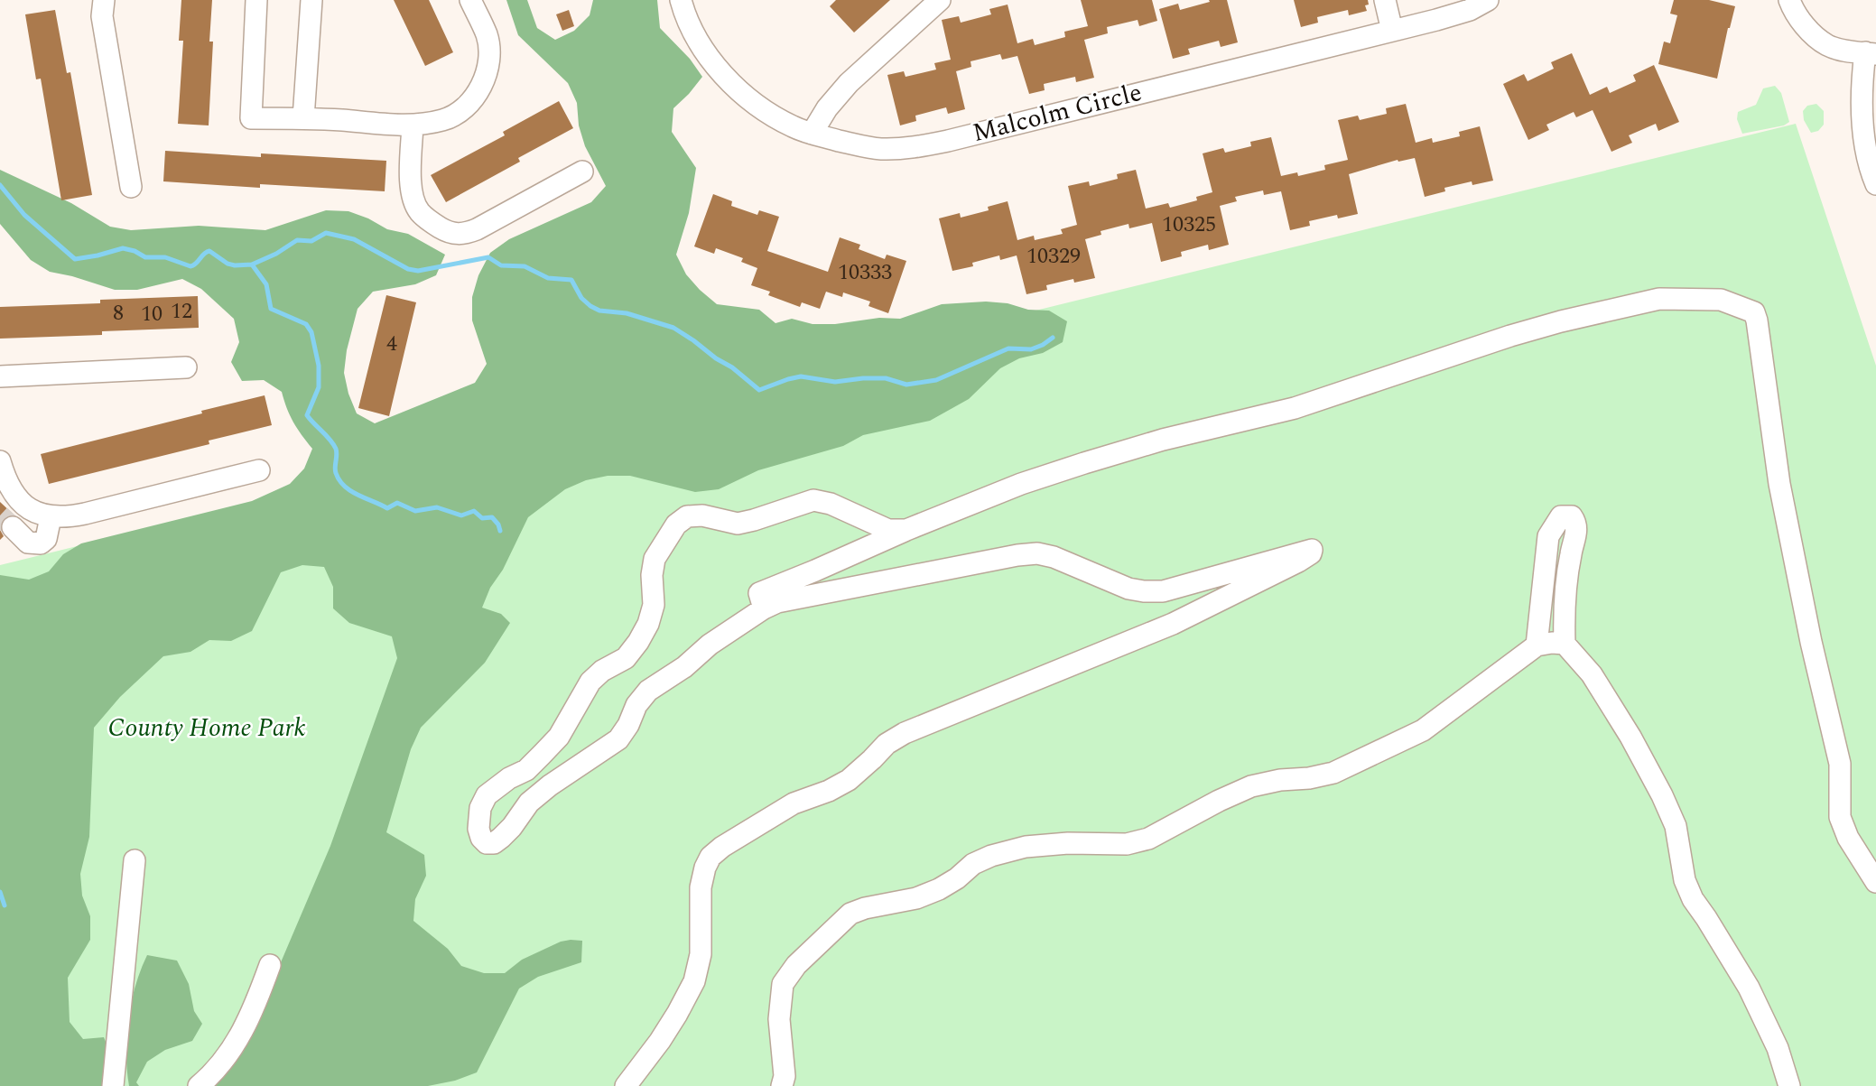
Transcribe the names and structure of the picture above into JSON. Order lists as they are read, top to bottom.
{
  "streets": {
    "street": ["Malcolm Circle"]
  },
  "parks": ["County Home Park"],
  "house_numbers": [
    "10325",
    "10329",
    "10333",
    "12",
    "8",
    "10",
    "4"
  ]
}
